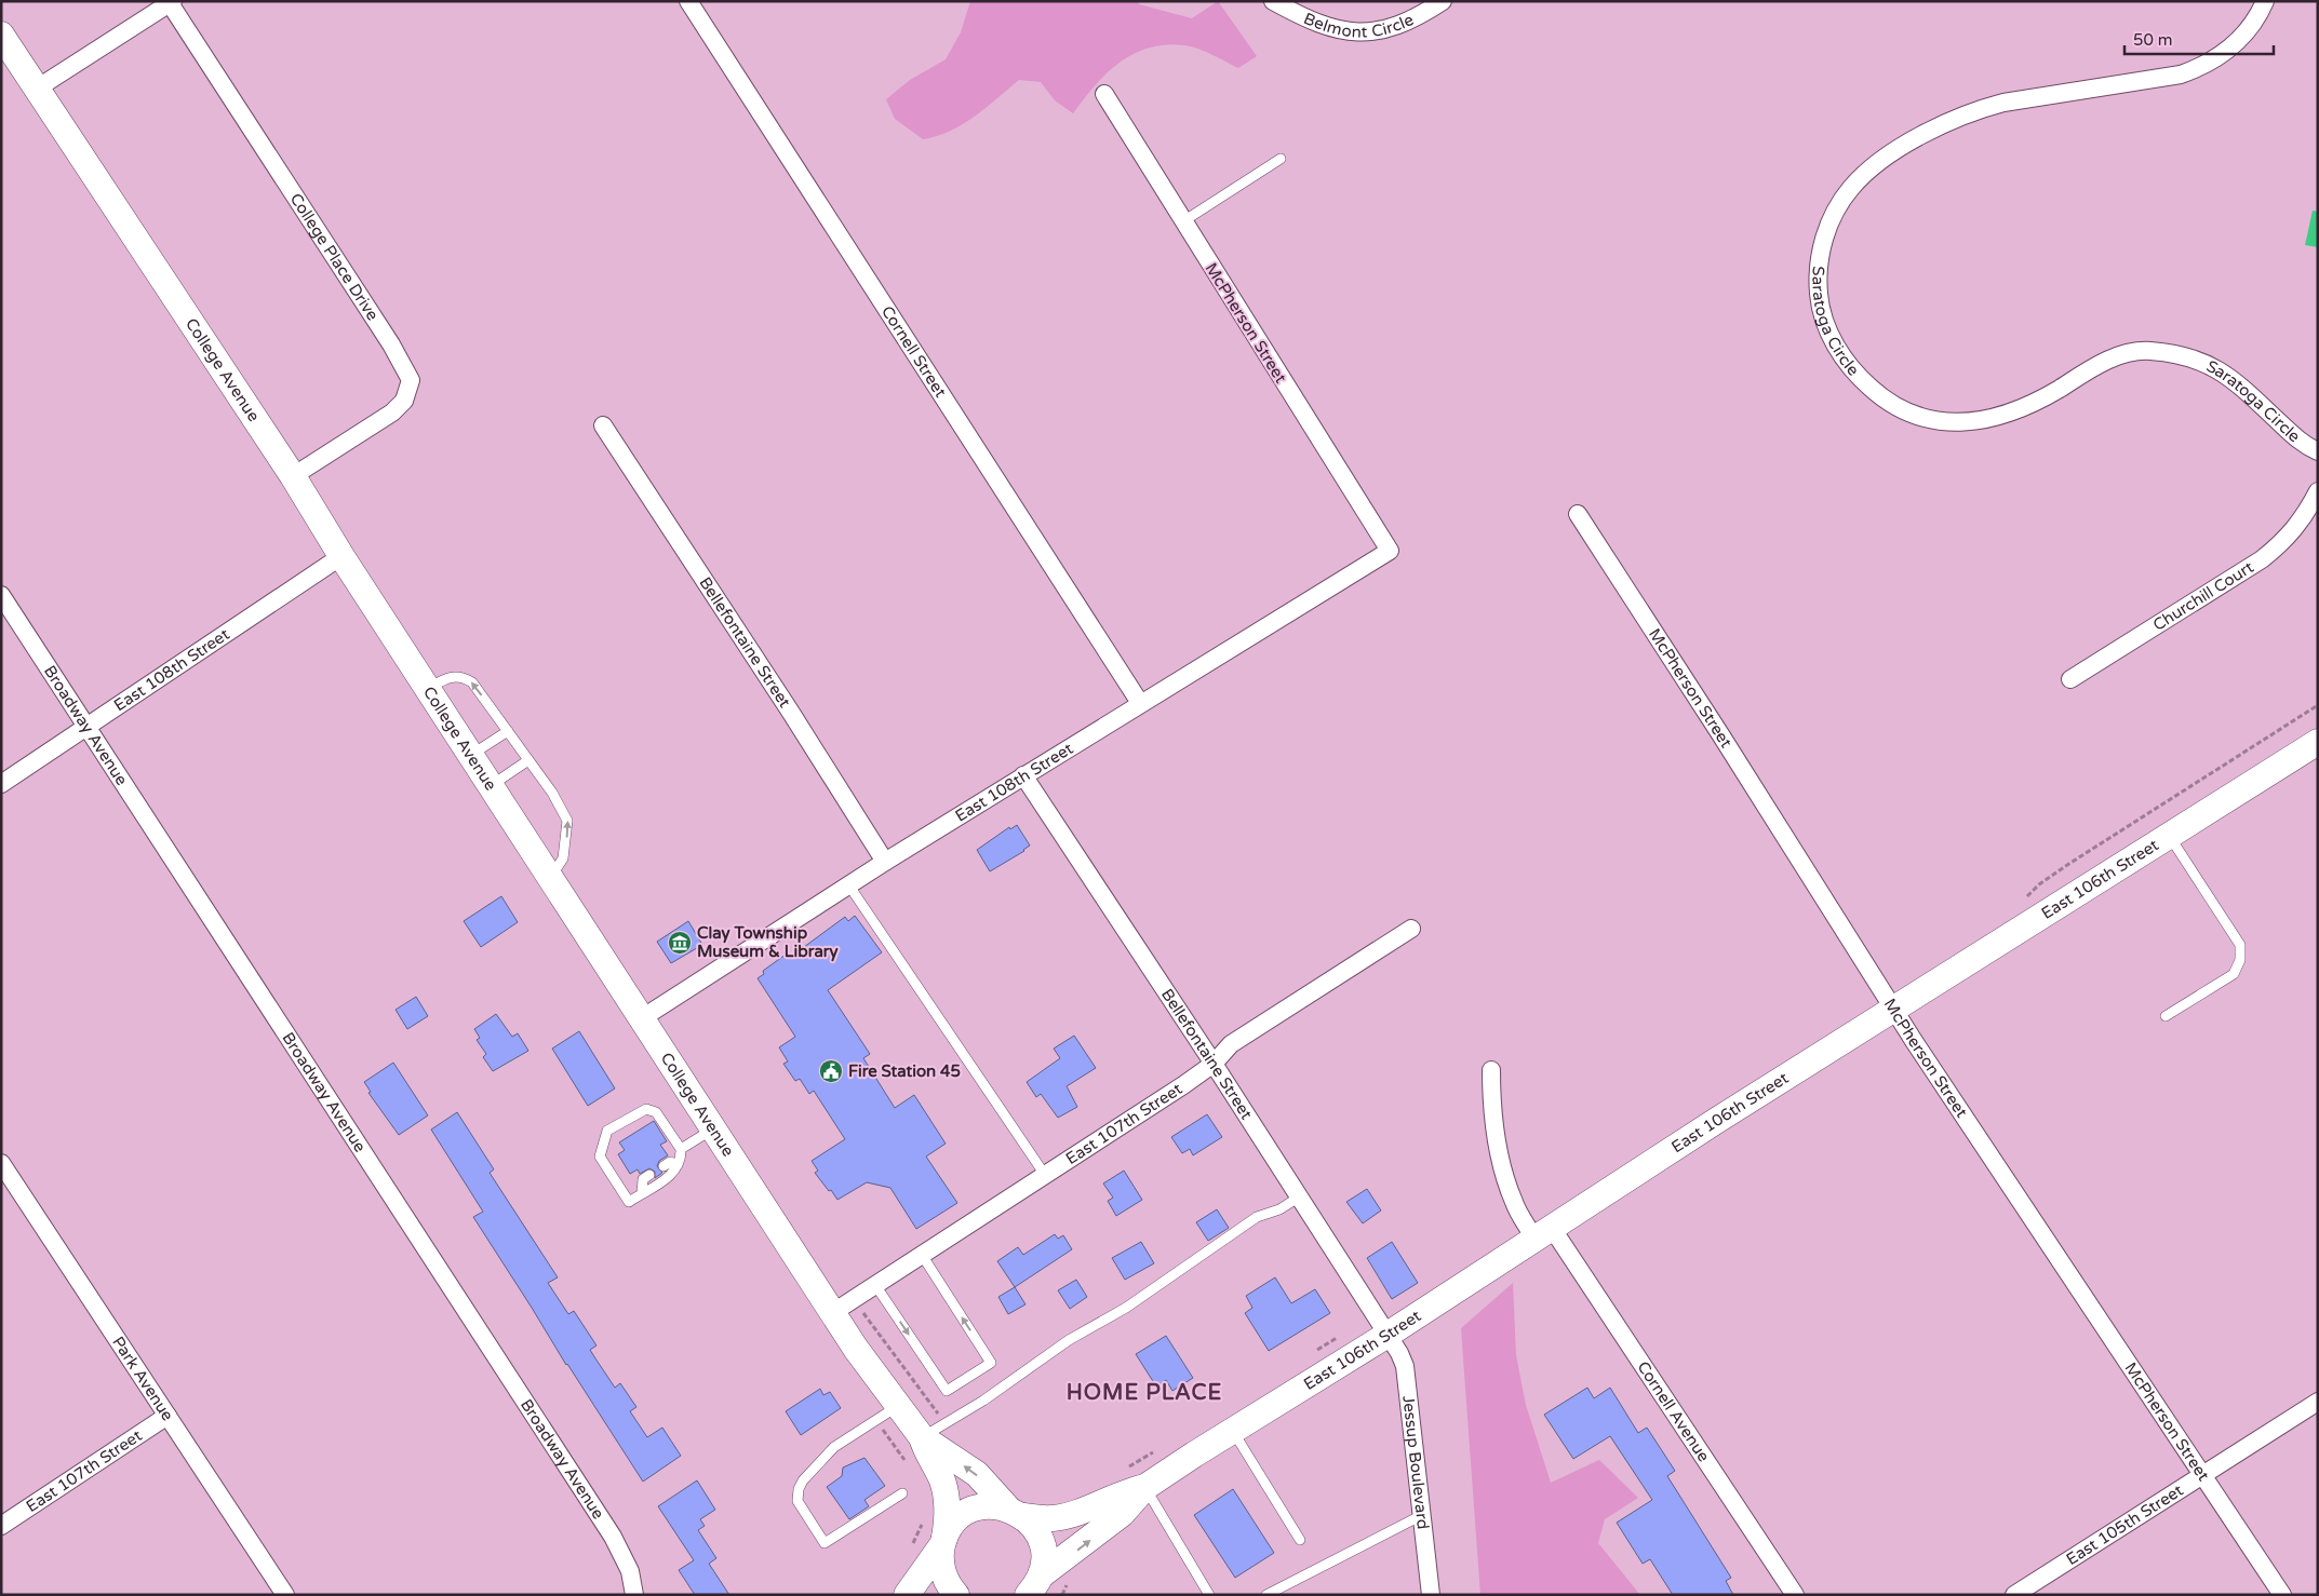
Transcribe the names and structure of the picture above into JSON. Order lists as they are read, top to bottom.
{
  "streets": {
    "main road": ["College Avenue", "East 106th Street"],
    "street": [
      "Belmont Circle",
      "College Place Drive",
      "Saratoga Circle",
      "McPherson Street",
      "Cornell Street",
      "Churchill Court",
      "Bellefontaine Street",
      "East 108th Street",
      "Broadway Avenue",
      "East 107th Street",
      "Park Avenue",
      "Cornell Avenue",
      "Jessup Boulevard",
      "East 105th Street"
    ]
  },
  "crossings": [
    ["College Place Drive", "College Avenue"],
    ["McPherson Street", "East 108th Street"],
    ["McPherson Street", "East 106th Street"],
    ["McPherson Street", "East 105th Street"],
    ["Cornell Street", "East 108th Street"],
    ["College Avenue", "East 108th Street"],
    ["College Avenue", "East 106th Street"],
    ["College Avenue", "East 107th Street"],
    ["Bellefontaine Street", "East 108th Street"],
    ["Bellefontaine Street", "East 106th Street"],
    ["Bellefontaine Street", "East 107th Street"],
    ["Bellefontaine Street", "Jessup Boulevard"],
    ["East 108th Street", "Broadway Avenue"],
    ["East 106th Street", "Cornell Avenue"],
    ["East 106th Street", "Jessup Boulevard"],
    ["East 107th Street", "Park Avenue"]
  ],
  "districts": ["HOME PLACE"],
  "places": {
    "museum": ["Clay Township Museum & Library"],
    "public building": ["Fire Station 45"]
  },
  "scale_bar": "50 m"
}
